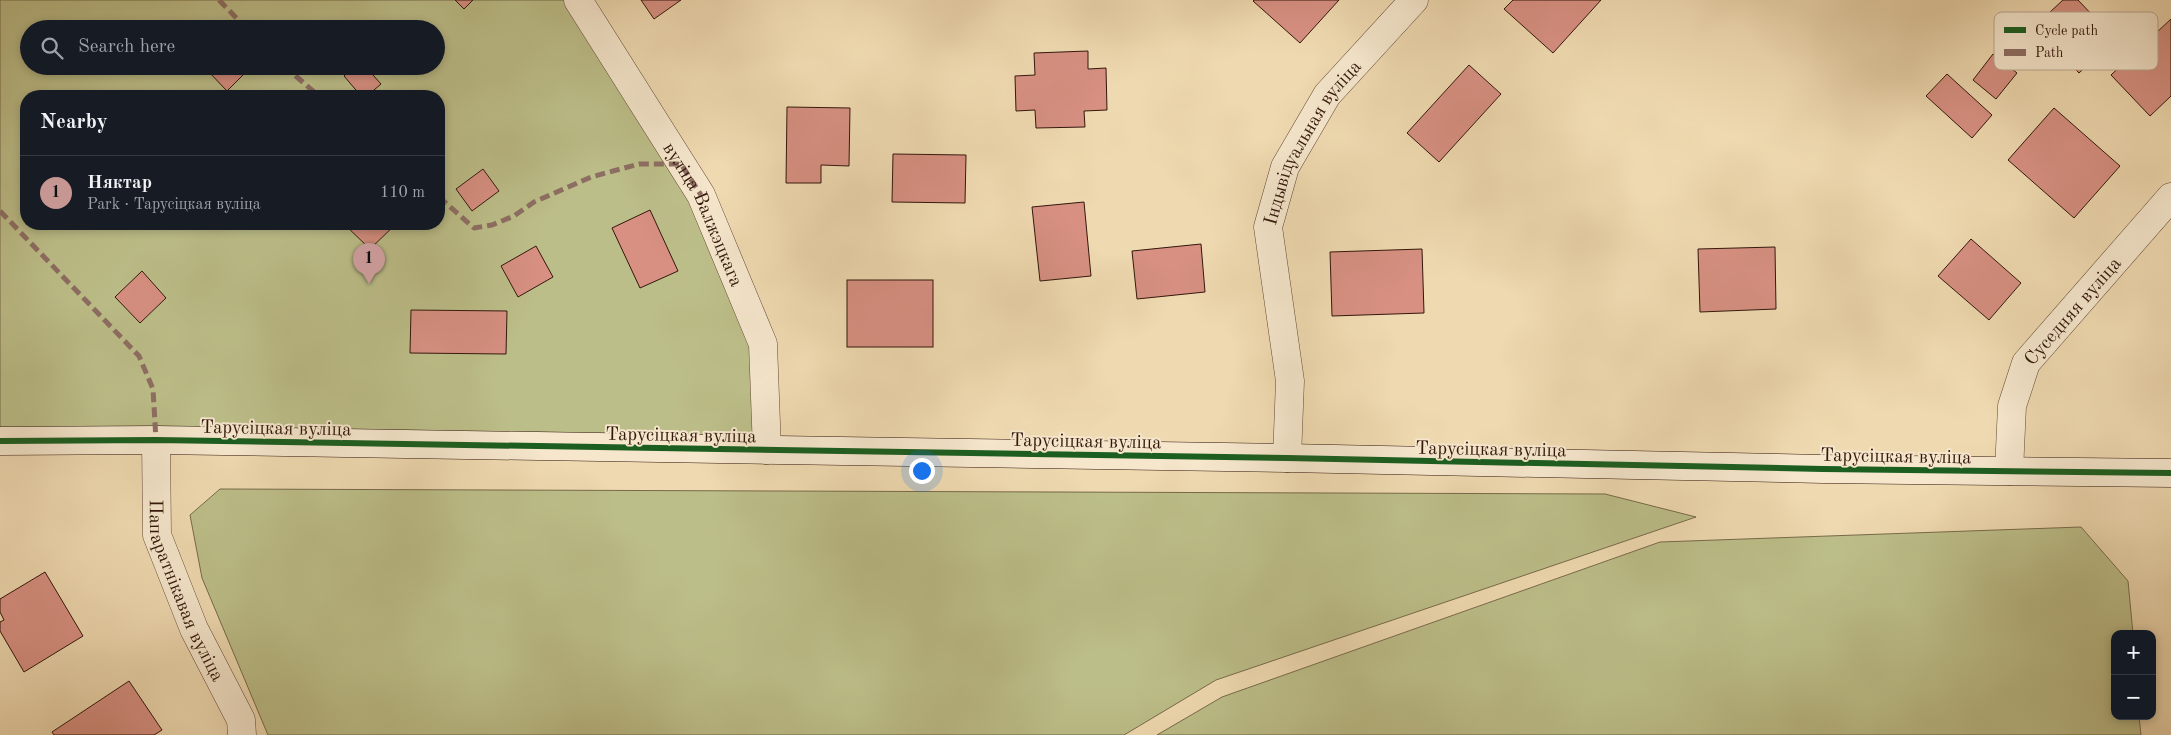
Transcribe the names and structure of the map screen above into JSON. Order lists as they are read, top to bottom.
{
  "streets": {
    "street": [
      "Індывідуальная вуліца",
      "вуліца Валжэцкага",
      "Суседняя вуліца",
      "Тарусіцкая вуліца",
      "Папаратнікавая вуліца"
    ]
  },
  "crossings": [
    ["Індывідуальная вуліца", "Тарусіцкая вуліца"],
    ["вуліца Валжэцкага", "Тарусіцкая вуліца"],
    ["Суседняя вуліца", "Тарусіцкая вуліца"],
    ["Тарусіцкая вуліца", "Папаратнікавая вуліца"]
  ],
  "legend": ["Cycle path", "Path"],
  "page": {
    "search": "Search here",
    "heading": "Nearby",
    "list": [
      {
        "mark": "1",
        "name": "Няктар",
        "note": "Park · Тарусіцкая вуліца",
        "value": "110 m"
      }
    ],
    "pins": "1",
    "map_buttons": ["+", "−"]
  }
}
